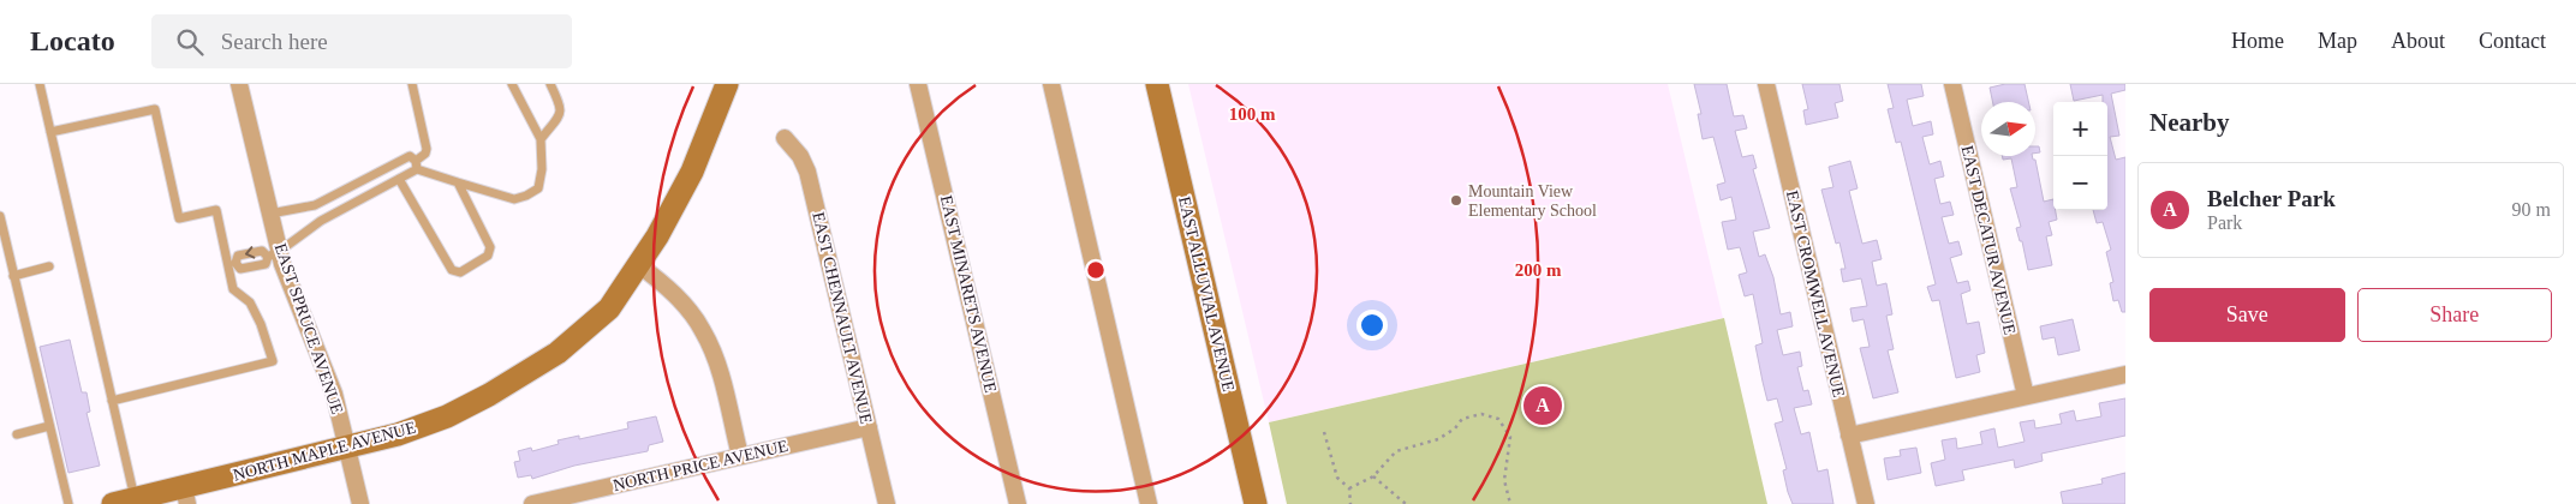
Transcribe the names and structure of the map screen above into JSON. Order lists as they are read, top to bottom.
{
  "streets": {
    "street": [
      "EAST DECATUR AVENUE",
      "EAST MINARETS AVENUE",
      "EAST ALLUVIAL AVENUE",
      "EAST CROMWELL AVENUE",
      "EAST CHENNAULT AVENUE",
      "EAST SPRUCE AVENUE",
      "NORTH MAPLE AVENUE",
      "NORTH PRICE AVENUE"
    ]
  },
  "crossings": [
    ["EAST CHENNAULT AVENUE", "NORTH PRICE AVENUE"],
    ["EAST SPRUCE AVENUE", "NORTH MAPLE AVENUE"]
  ],
  "places": ["Mountain View Elementary School"],
  "north": "right",
  "page": {
    "header": "Locato",
    "search": "Search here",
    "nav": [
      "Home",
      "Map",
      "About",
      "Contact"
    ],
    "heading": "Nearby",
    "map_buttons": ["+", "−"],
    "list": [
      {
        "mark": "A",
        "name": "Belcher Park",
        "note": "Park",
        "value": "90 m"
      }
    ],
    "buttons": ["Save", "Share"],
    "pins": "A"
  },
  "rings": ["100 m", "200 m"]
}
